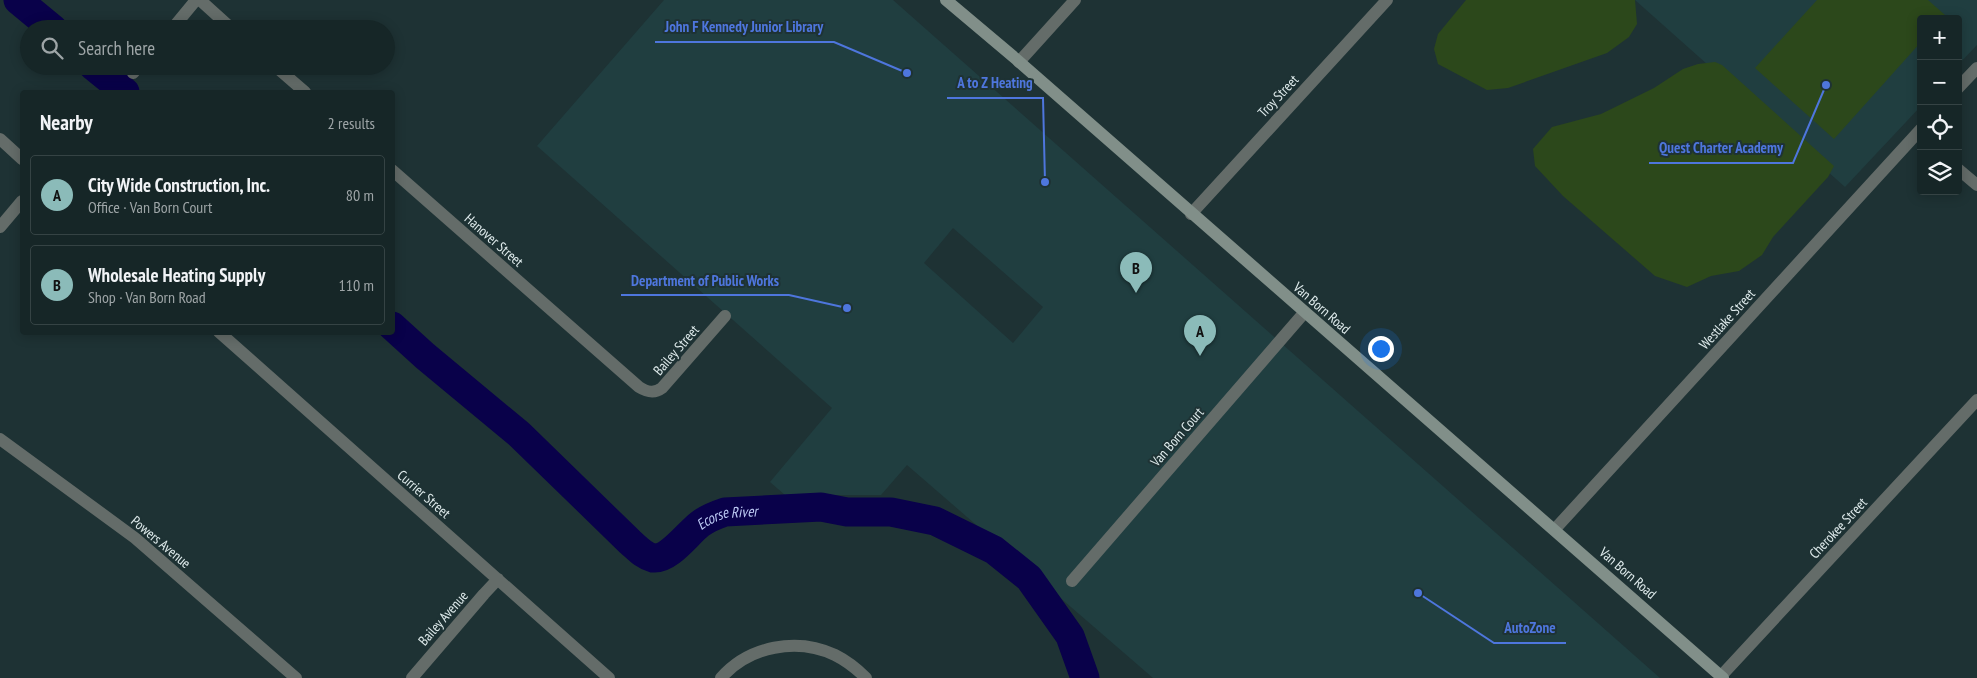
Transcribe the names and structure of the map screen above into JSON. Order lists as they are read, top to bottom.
{
  "streets": {
    "main road": ["Van Born Road"],
    "street": [
      "Troy Street",
      "Hanover Street",
      "Westlake Street",
      "Bailey Street",
      "Van Born Court",
      "Currier Street",
      "Cherokee Street",
      "Powers Avenue",
      "Bailey Avenue"
    ]
  },
  "crossings": [
    ["Troy Street", "Van Born Road"],
    ["Hanover Street", "Bailey Street"],
    ["Van Born Road", "Westlake Street"],
    ["Van Born Road", "Van Born Court"],
    ["Van Born Road", "Cherokee Street"],
    ["Currier Street", "Bailey Avenue"]
  ],
  "water": ["Ecorse River"],
  "places": [
    "John F Kennedy Junior Library",
    "Quest Charter Academy",
    "A to Z Heating",
    "Department of Public Works",
    "AutoZone"
  ],
  "page": {
    "map_buttons": ["+", "−"],
    "search": "Search here",
    "heading": ["Nearby", "2 results"],
    "list": [
      {
        "mark": "A",
        "name": "City Wide Construction, Inc.",
        "note": "Office · Van Born Court",
        "value": "80 m"
      },
      {
        "mark": "B",
        "name": "Wholesale Heating Supply",
        "note": "Shop · Van Born Road",
        "value": "110 m"
      }
    ],
    "pins": ["B", "A"]
  }
}
